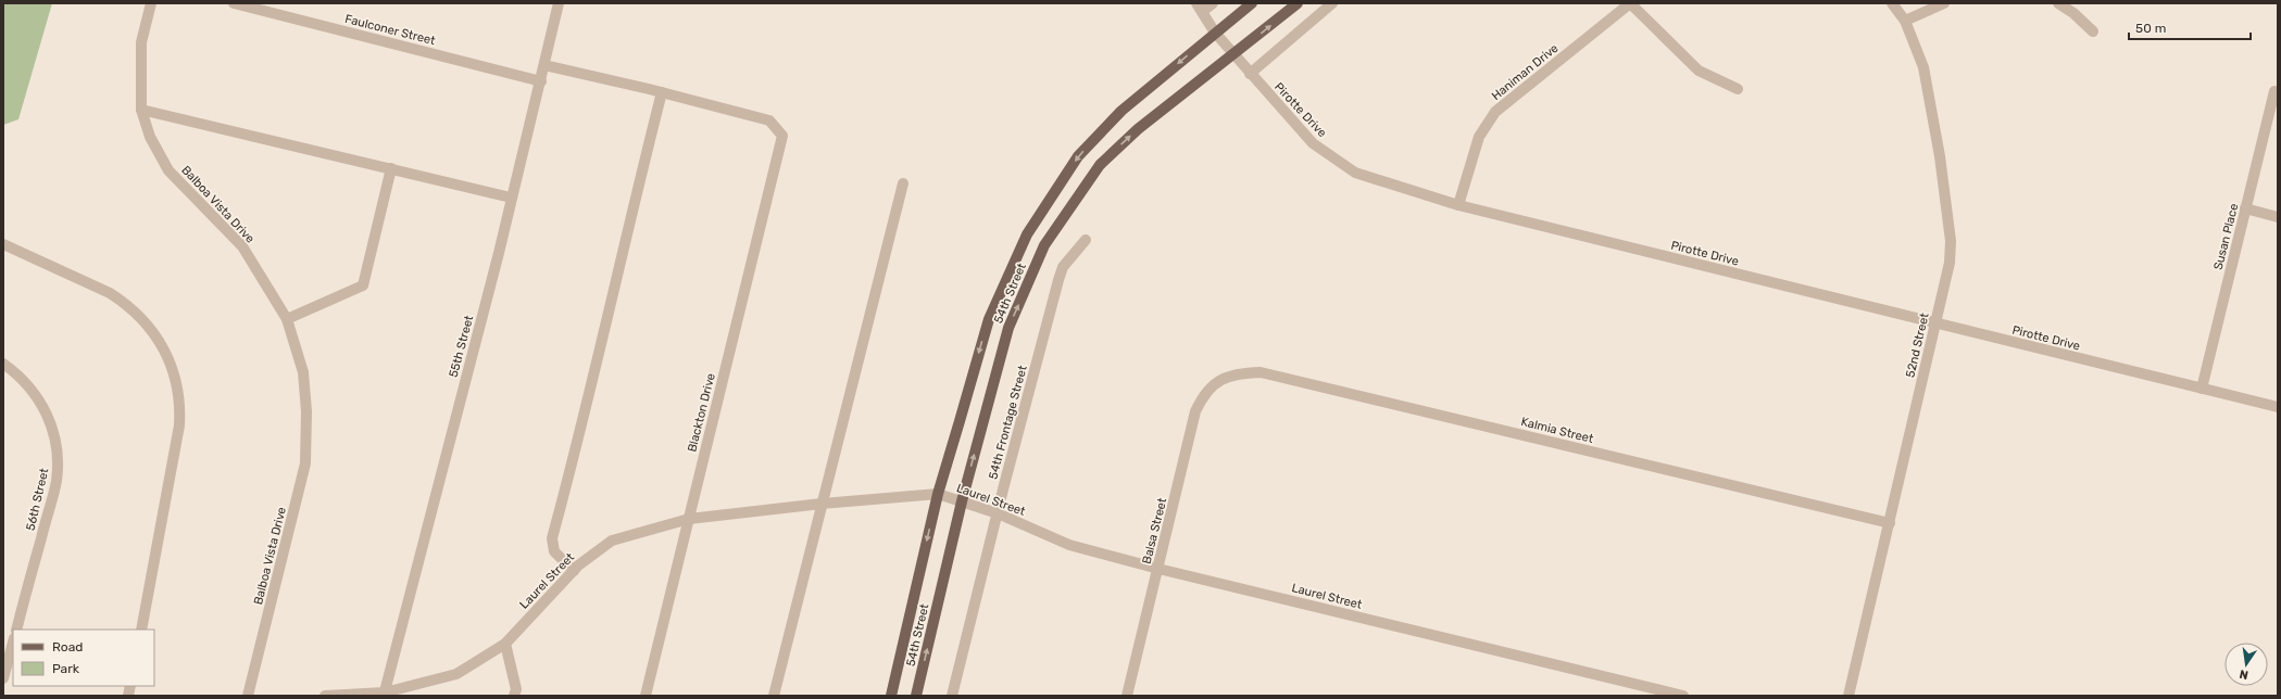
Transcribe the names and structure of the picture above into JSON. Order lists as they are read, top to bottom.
{
  "streets": {
    "main road": ["54th Street"],
    "street": [
      "Faulconer Street",
      "Haniman Drive",
      "Pirotte Drive",
      "Balboa Vista Drive",
      "Susan Place",
      "52nd Street",
      "55th Street",
      "Blackton Drive",
      "54th Frontage Street",
      "Kalmia Street",
      "56th Street",
      "Laurel Street",
      "Balsa Street"
    ]
  },
  "crossings": [
    ["Faulconer Street", "55th Street"],
    ["Haniman Drive", "Pirotte Drive"],
    ["Pirotte Drive", "Susan Place"],
    ["Pirotte Drive", "54th Street"],
    ["Pirotte Drive", "52nd Street"],
    ["54th Street", "Laurel Street"],
    ["52nd Street", "Kalmia Street"],
    ["55th Street", "Laurel Street"],
    ["Blackton Drive", "Laurel Street"],
    ["54th Frontage Street", "Laurel Street"],
    ["Kalmia Street", "Balsa Street"],
    ["Laurel Street", "Balsa Street"]
  ],
  "legend": ["Road", "Park"],
  "scale_bar": "50 m",
  "north": "bottom"
}
